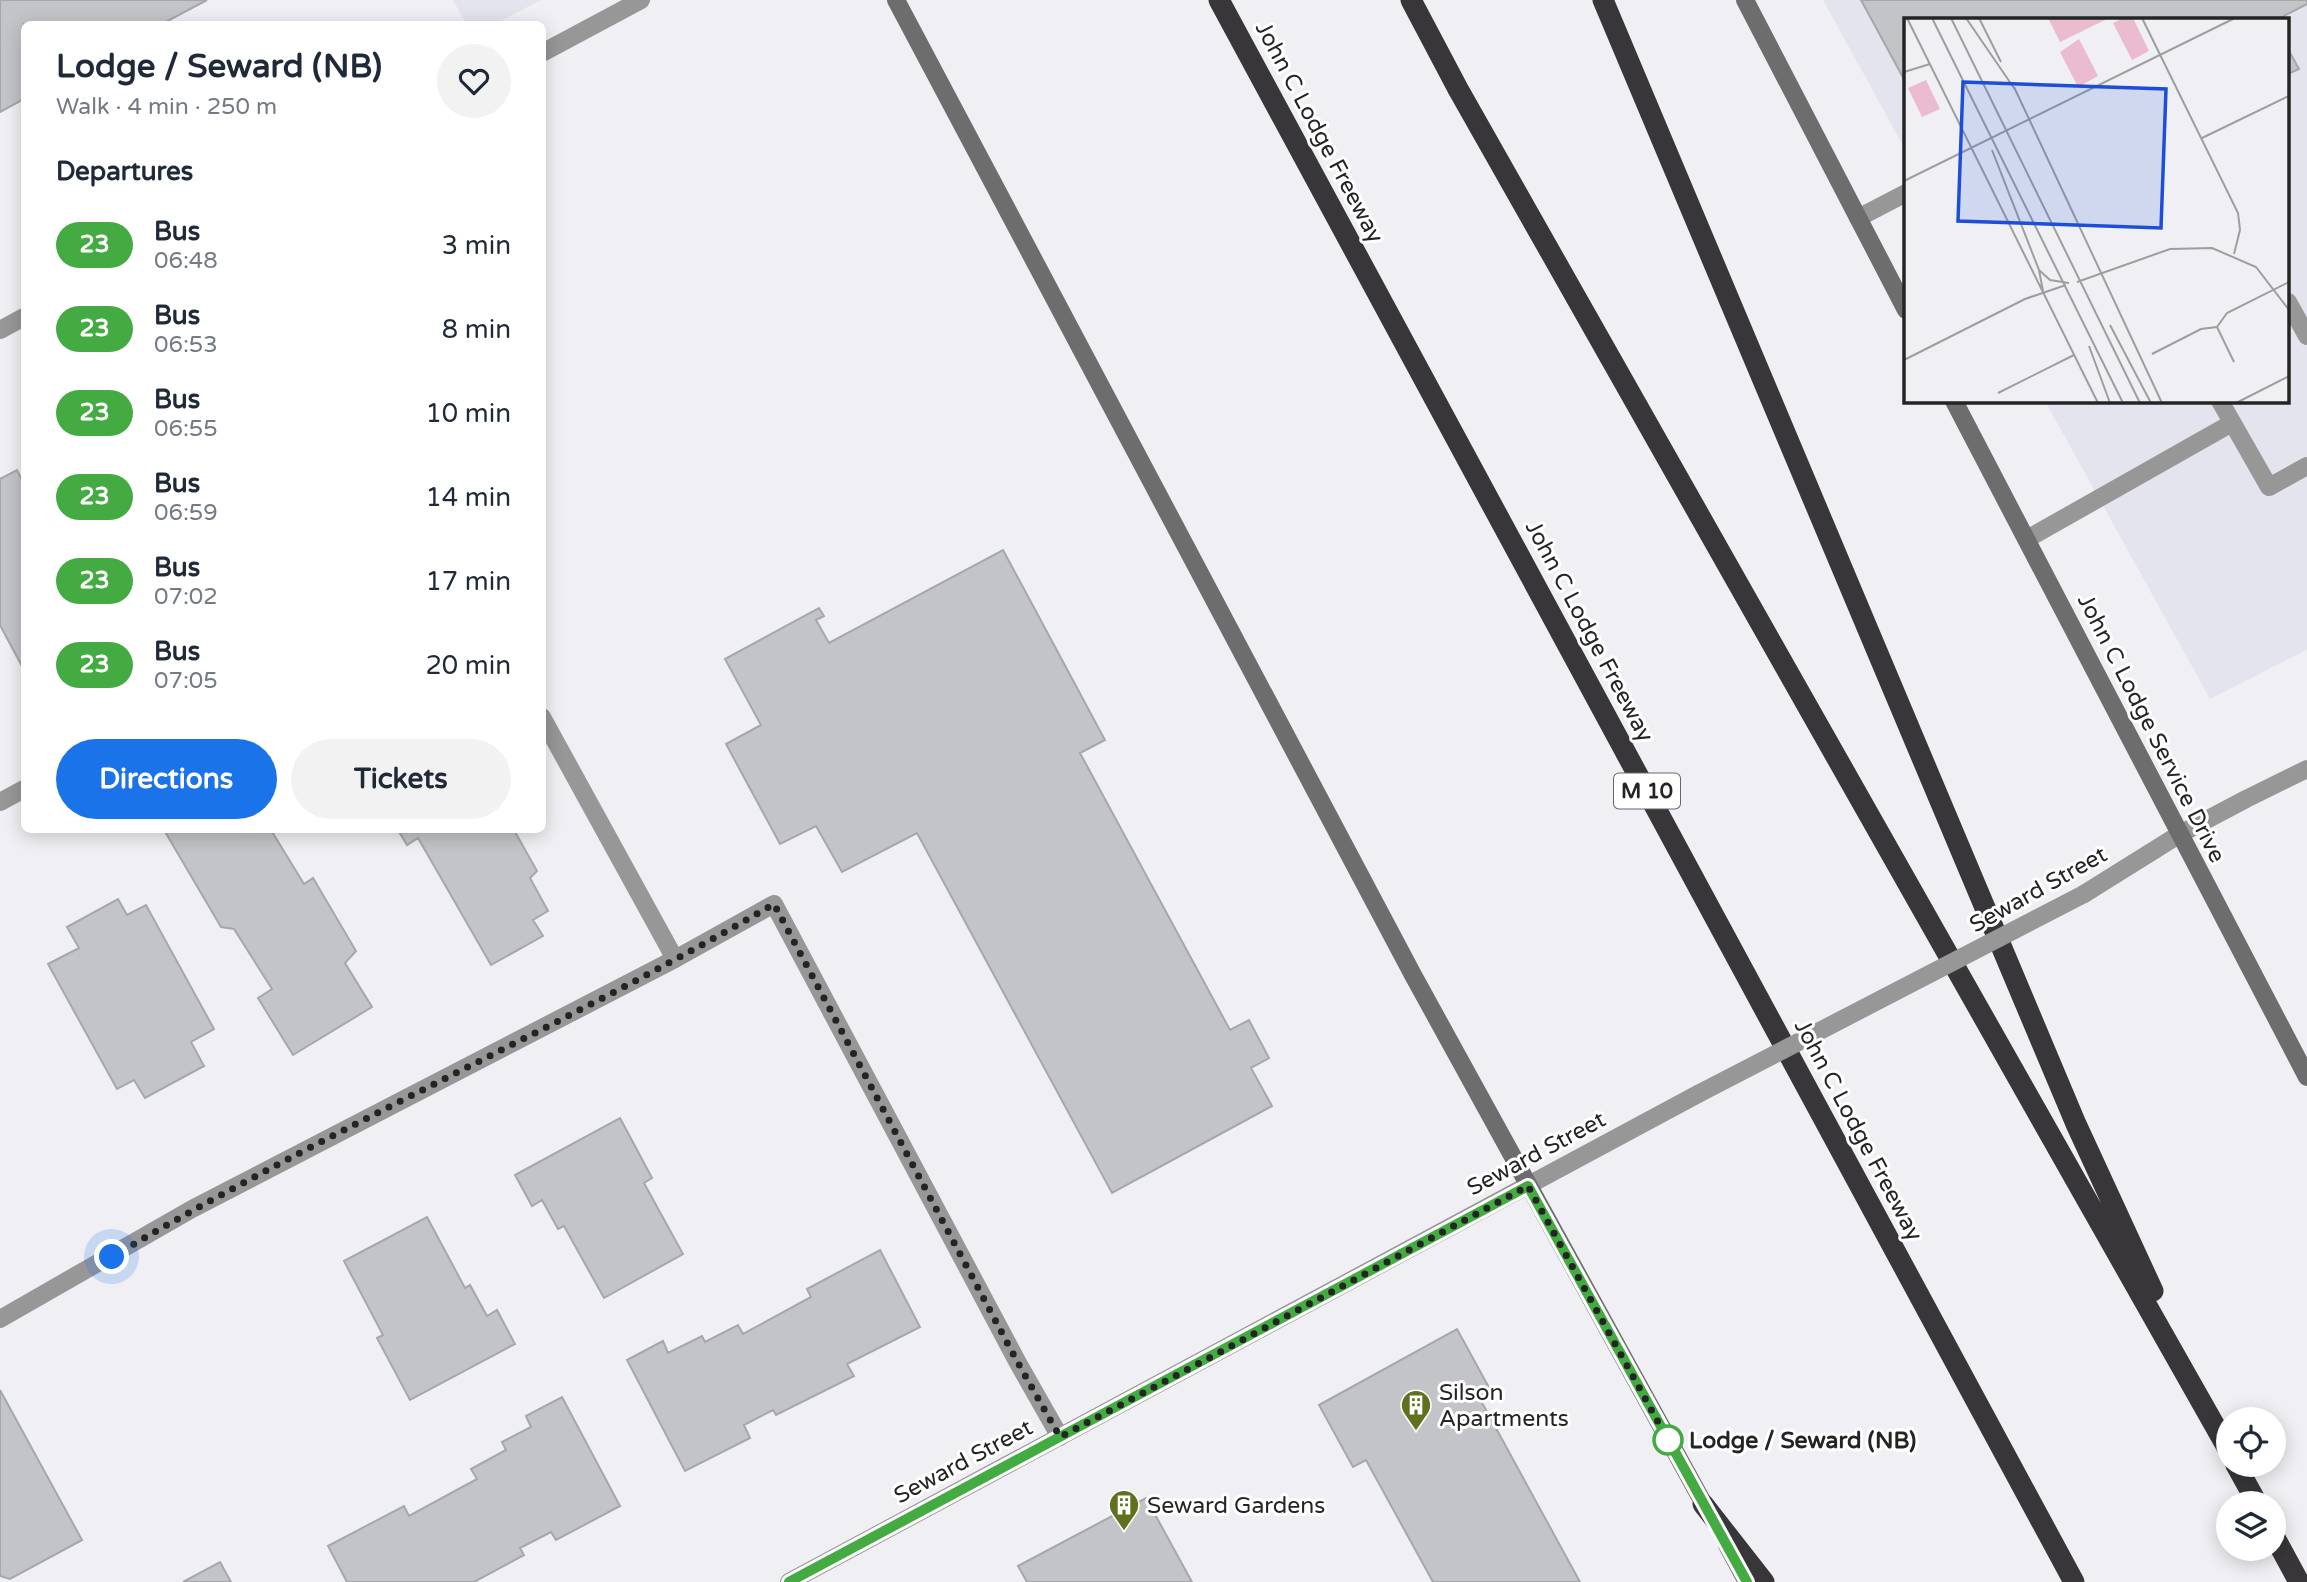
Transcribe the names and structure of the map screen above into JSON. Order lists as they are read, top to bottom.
{
  "streets": {
    "highway": ["John C Lodge Freeway", "M 10"],
    "main road": ["John C Lodge Service Drive"],
    "street": ["Seward Street"]
  },
  "crossings": [
    ["John C Lodge Service Drive", "Seward Street"]
  ],
  "places": {
    "building": ["Silson Apartments", "Seward Gardens"],
    "other": ["Lodge / Seward (NB)"]
  },
  "lines": ["bus line 23"],
  "page": {
    "heading": [
      ["Lodge / Seward (NB)", "Walk · 4 min · 250 m"],
      "Departures"
    ],
    "list": [
      {
        "mark": "23",
        "name": "Bus",
        "note": "06:48",
        "value": "3 min"
      },
      {
        "mark": "23",
        "name": "Bus",
        "note": "06:53",
        "value": "8 min"
      },
      {
        "mark": "23",
        "name": "Bus",
        "note": "06:55",
        "value": "10 min"
      },
      {
        "mark": "23",
        "name": "Bus",
        "note": "06:59",
        "value": "14 min"
      },
      {
        "mark": "23",
        "name": "Bus",
        "note": "07:02",
        "value": "17 min"
      },
      {
        "mark": "23",
        "name": "Bus",
        "note": "07:05",
        "value": "20 min"
      }
    ],
    "buttons": ["Directions", "Tickets"]
  }
}
